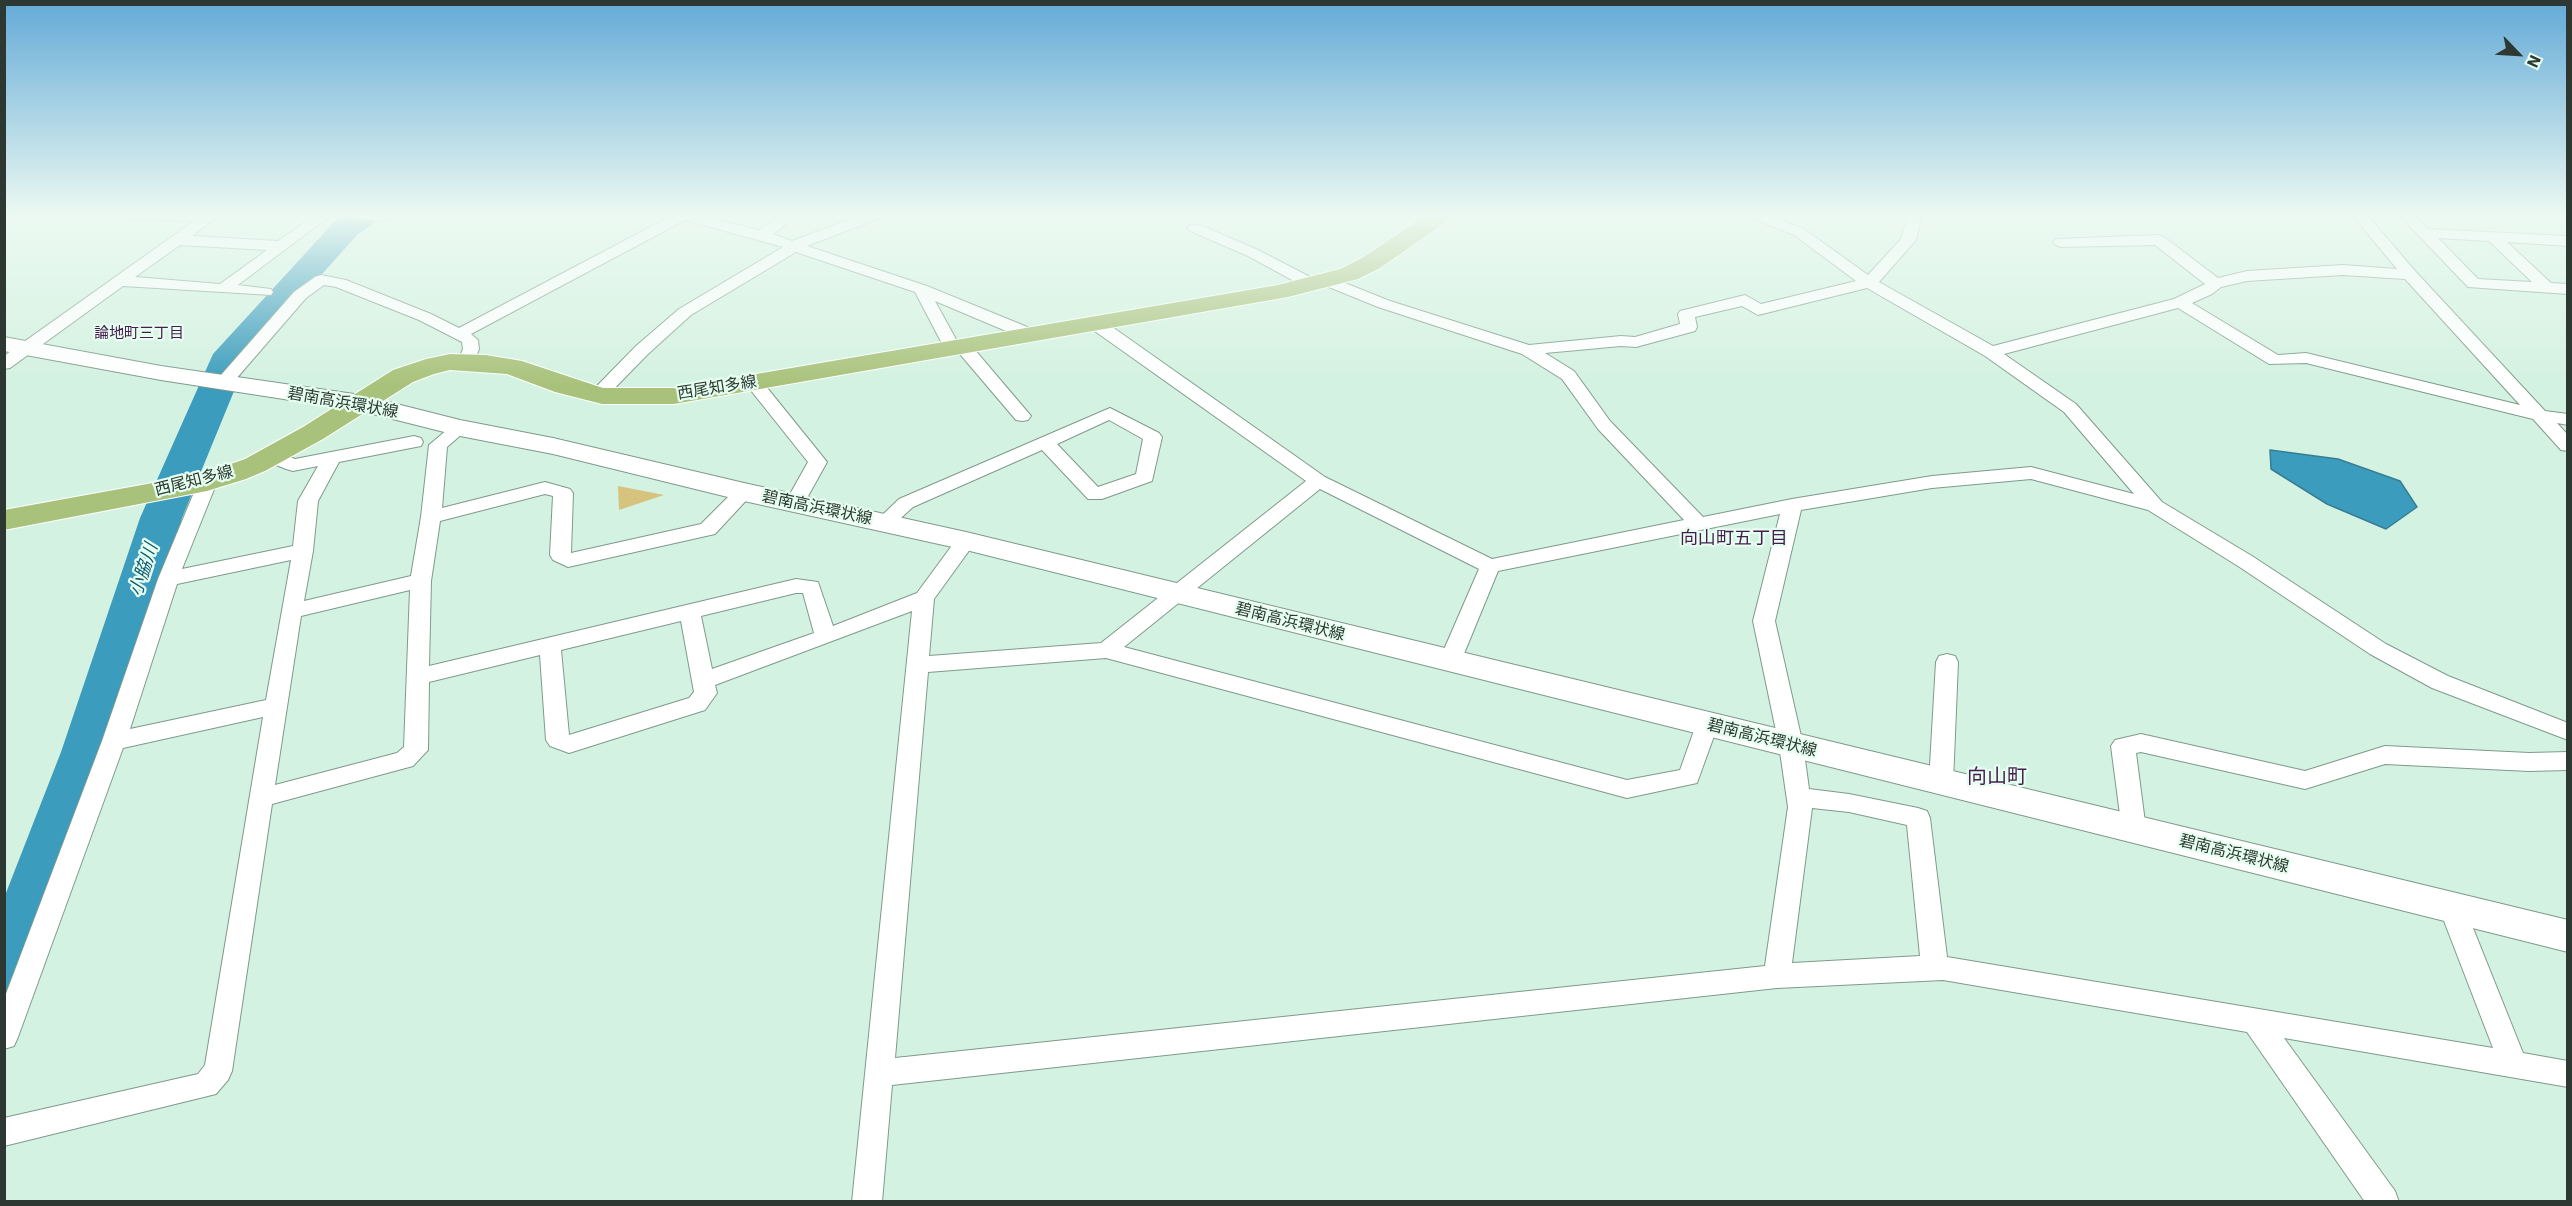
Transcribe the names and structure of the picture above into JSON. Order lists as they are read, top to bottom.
{
  "streets": {
    "main road": ["西尾知多線", "碧南高浜環状線"]
  },
  "crossings": [
    ["西尾知多線", "碧南高浜環状線"]
  ],
  "districts": ["論地町三丁目", "向山町五丁目", "向山町"],
  "water": ["小脇川"],
  "north": "bottom right"
}
